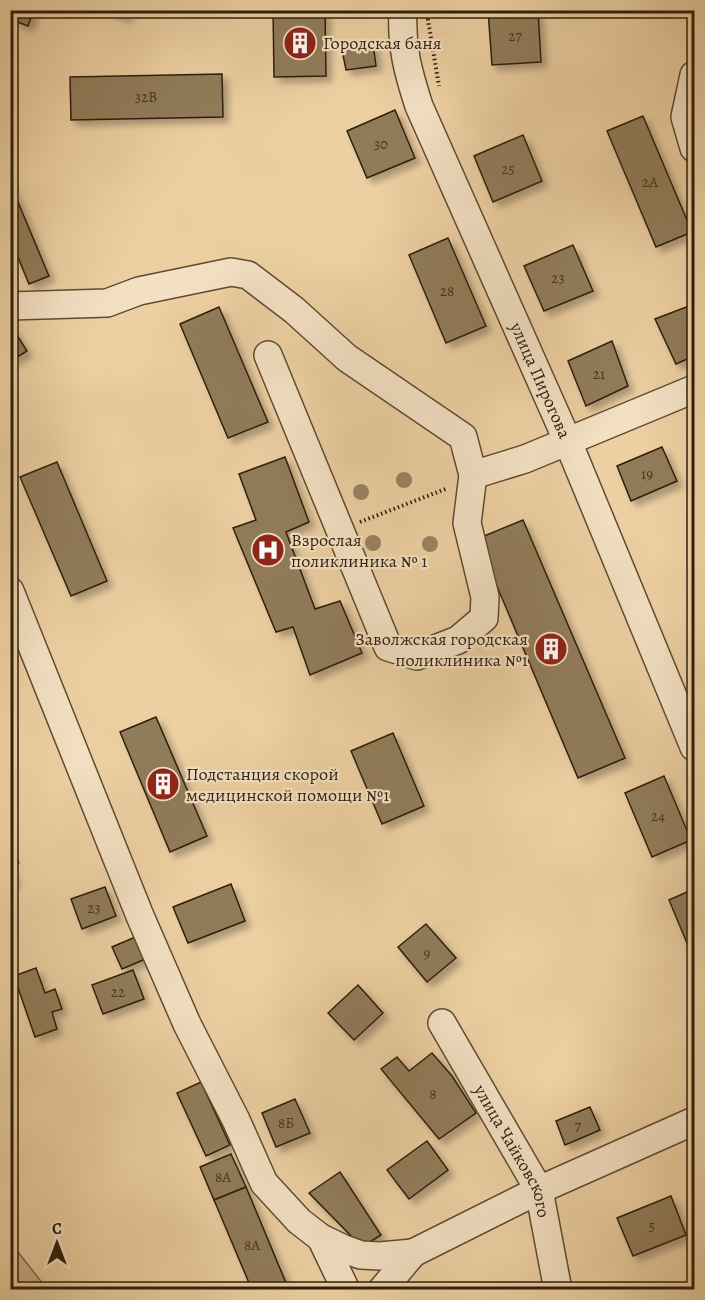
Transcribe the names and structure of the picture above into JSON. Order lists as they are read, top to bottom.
{
  "streets": {
    "street": ["улица Пирогова", "улица Чайковского"]
  },
  "places": {
    "building": ["Городская баня", "Заволжская городская поликлиника №1", "Подстанция скорой медицинской помощи №1"],
    "hospital": ["Взрослая поликлиника № 1"]
  },
  "house_numbers": [
    "27",
    "32В",
    "30",
    "25",
    "2А",
    "23",
    "28",
    "21",
    "19",
    "24",
    "23",
    "9",
    "22",
    "8",
    "8Б",
    "7",
    "8А",
    "5",
    "8А"
  ],
  "north": "top"
}
